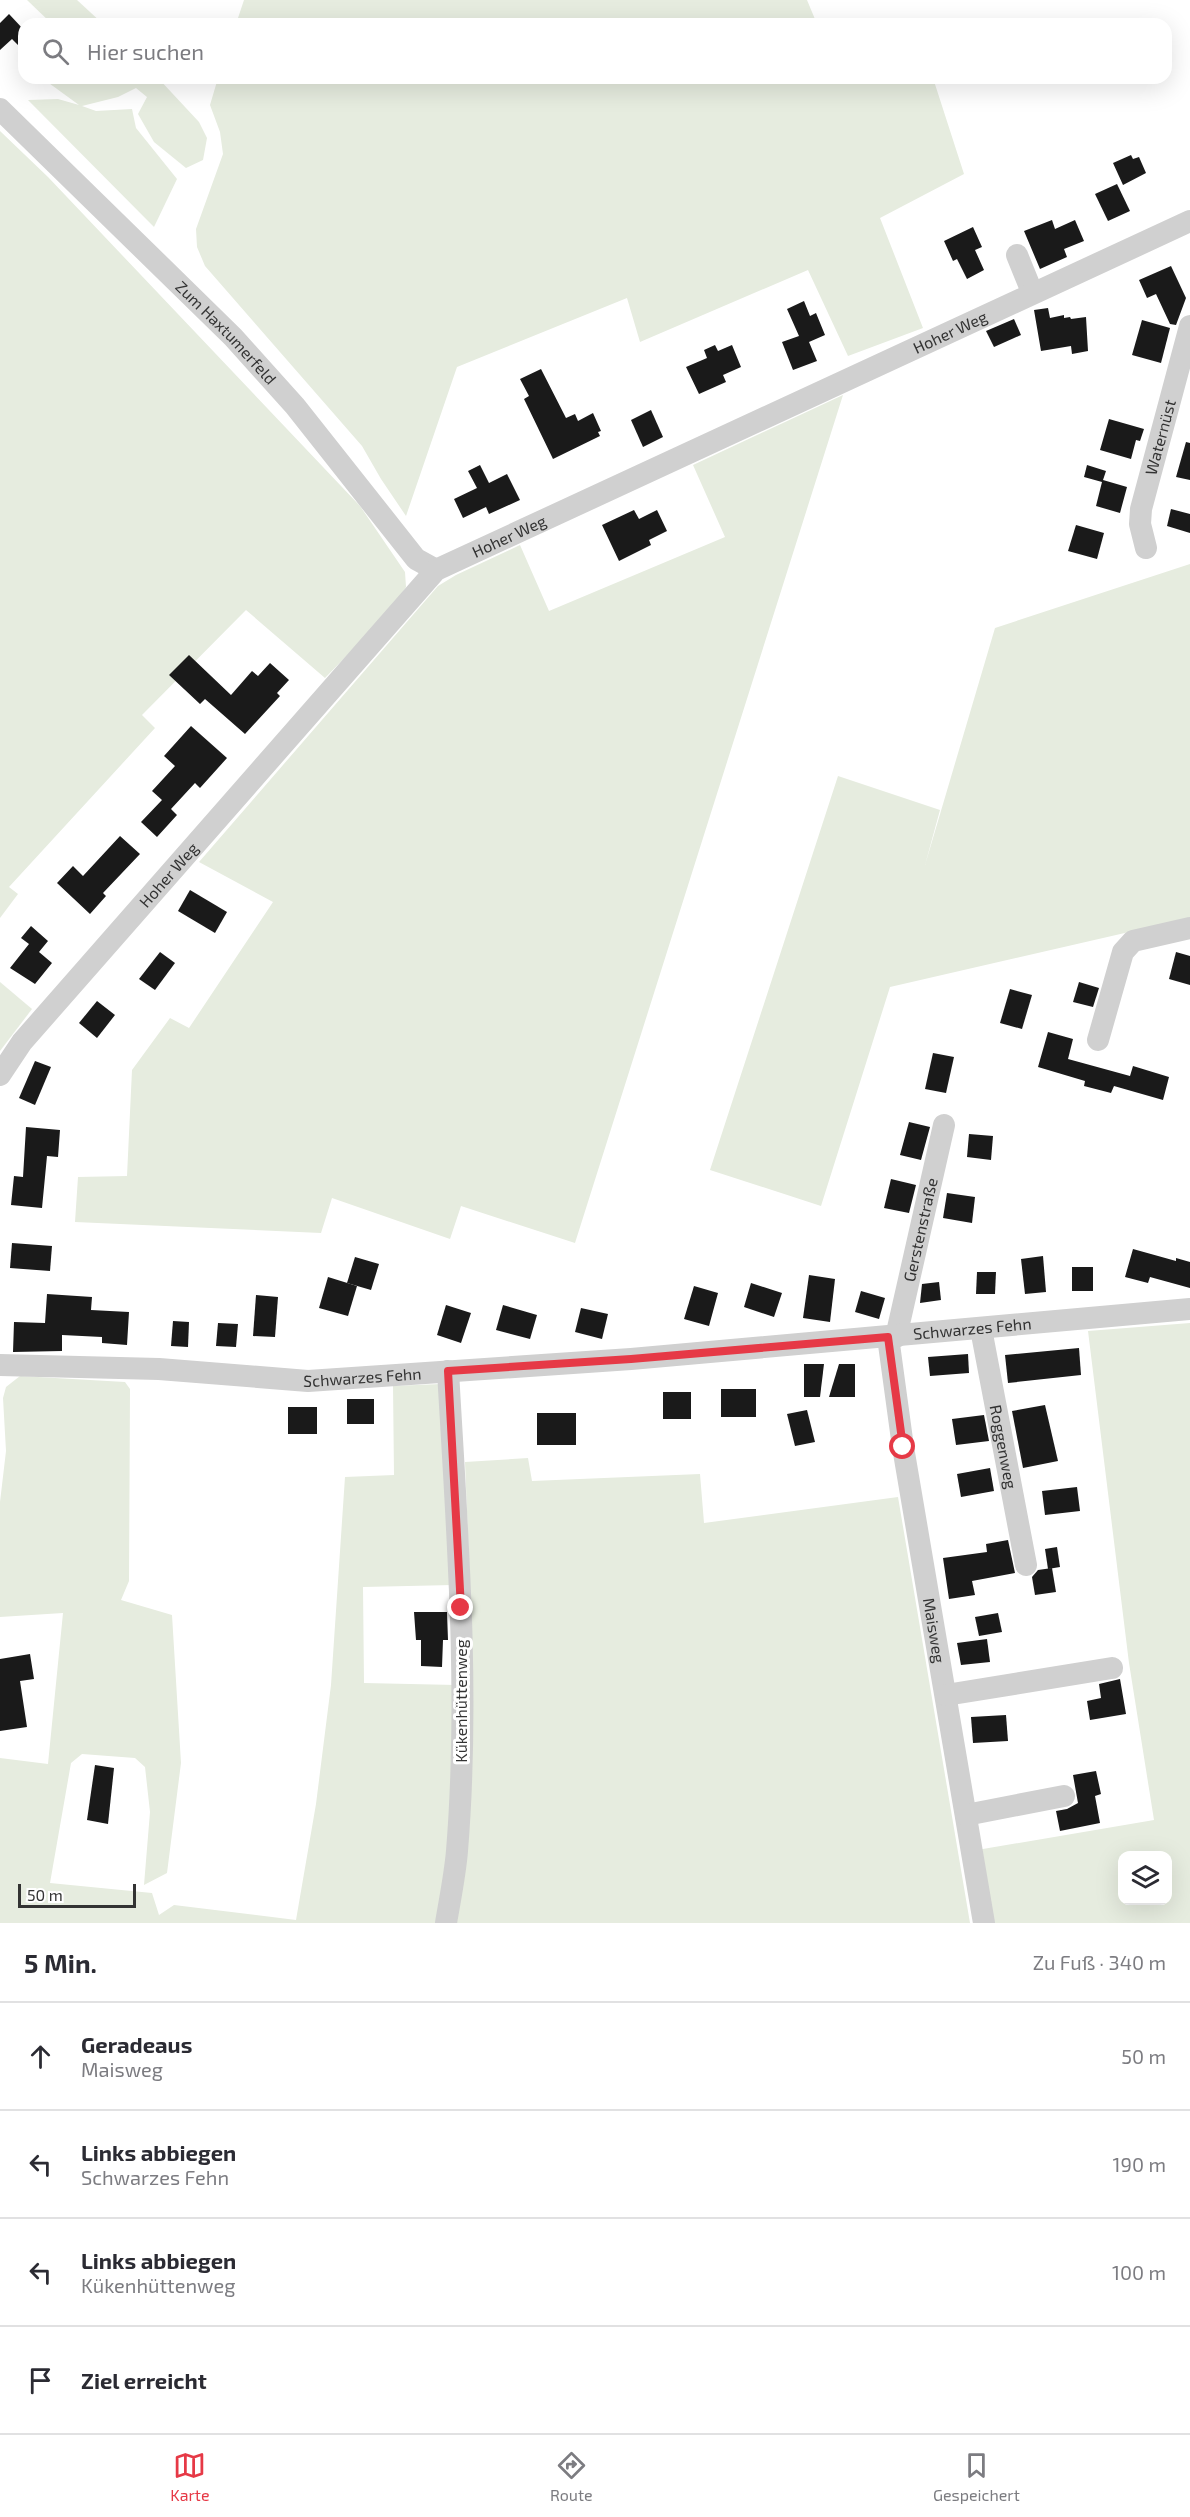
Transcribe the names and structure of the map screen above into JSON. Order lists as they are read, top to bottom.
{
  "streets": {
    "street": [
      "Hoher Weg",
      "Zum Haxtumerfeld",
      "Waternüst",
      "Gerstenstraße",
      "Schwarzes Fehn",
      "Roggenweg",
      "Maisweg",
      "Kükenhüttenweg"
    ]
  },
  "crossings": [
    ["Hoher Weg", "Zum Haxtumerfeld"],
    ["Gerstenstraße", "Schwarzes Fehn"],
    ["Gerstenstraße", "Maisweg"],
    ["Schwarzes Fehn", "Roggenweg"],
    ["Schwarzes Fehn", "Maisweg"],
    ["Schwarzes Fehn", "Kükenhüttenweg"]
  ],
  "scale_bar": "50 m",
  "page": {
    "search": "Hier suchen",
    "scale": "50 m",
    "heading": ["5 Min.", "Zu Fuß · 340 m"],
    "list": [
      ["Geradeaus", "Maisweg", "50 m"],
      ["Links abbiegen", "Schwarzes Fehn", "190 m"],
      ["Links abbiegen", "Kükenhüttenweg", "100 m"],
      "Ziel erreicht"
    ],
    "nav": ["Karte", "Route", "Gespeichert"]
  }
}
